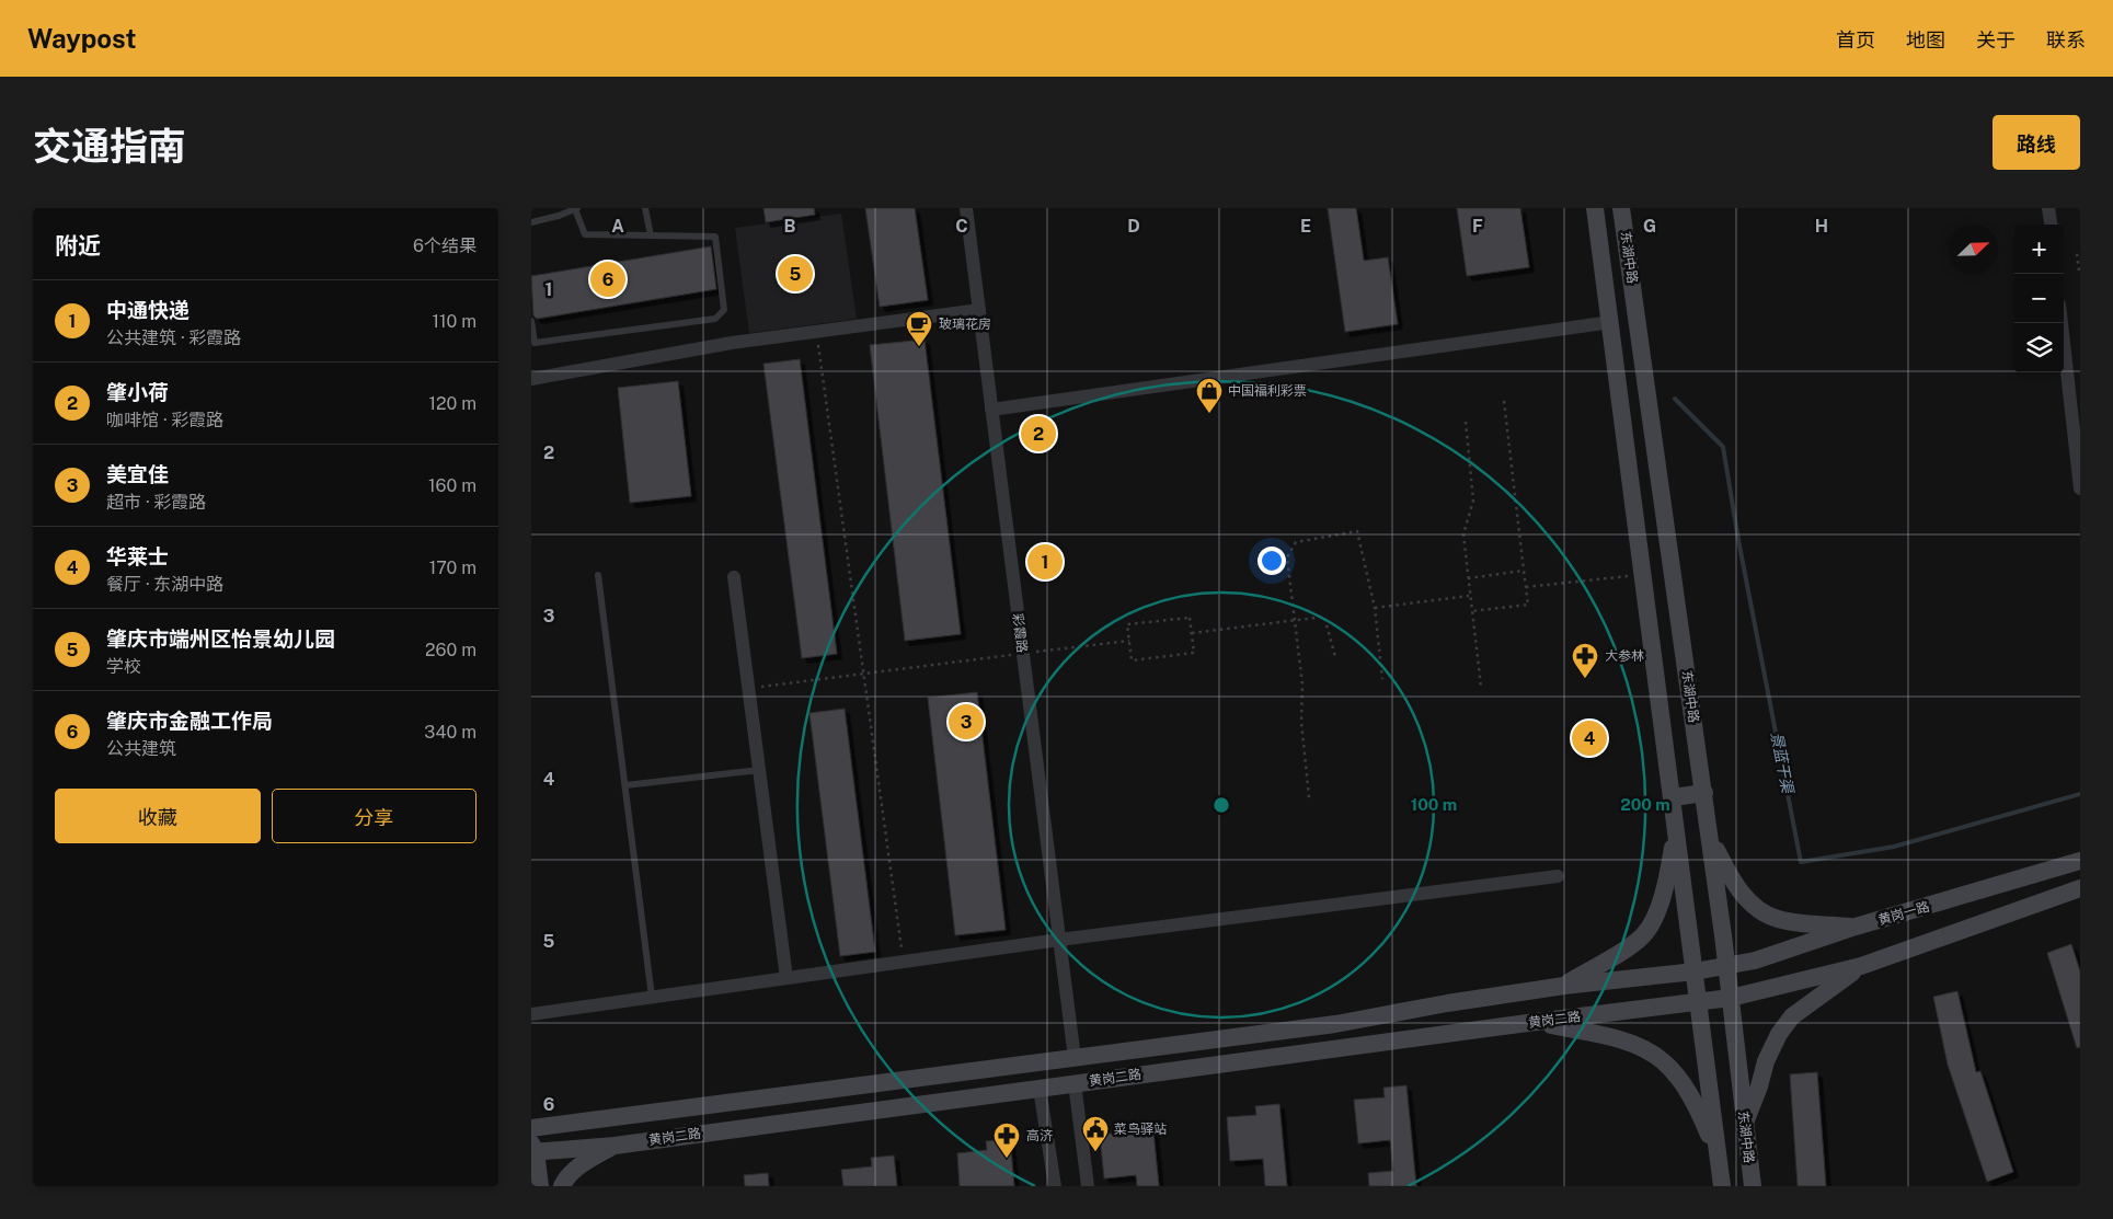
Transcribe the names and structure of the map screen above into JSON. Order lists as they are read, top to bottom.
{
  "streets": {
    "main road": ["东湖中路", "黄岗一路", "黄岗二路"],
    "street": ["彩霞路"]
  },
  "crossings": [
    ["东湖中路", "黄岗一路"],
    ["东湖中路", "黄岗二路"],
    ["彩霞路", "黄岗二路"],
    ["黄岗一路", "黄岗二路"]
  ],
  "water": ["景蓝干渠"],
  "places": {
    "cafe": ["玻璃花房"],
    "shop": ["中国福利彩票"],
    "pharmacy": ["大参林", "高济"],
    "public building": ["菜鸟驿站"]
  },
  "north": "top right",
  "page": {
    "header": "Waypost",
    "nav": [
      "首页",
      "地图",
      "关于",
      "联系"
    ],
    "title": "交通指南",
    "buttons": [
      "路线",
      ["收藏", "分享"]
    ],
    "heading": ["附近", "6个结果"],
    "map_buttons": ["+", "−"],
    "pins": [
      "5",
      "6",
      "2",
      "1",
      "3",
      "4"
    ],
    "list": [
      {
        "mark": "1",
        "name": "中通快递",
        "note": "公共建筑 · 彩霞路",
        "value": "110 m"
      },
      {
        "mark": "2",
        "name": "肇小荷",
        "note": "咖啡馆 · 彩霞路",
        "value": "120 m"
      },
      {
        "mark": "3",
        "name": "美宜佳",
        "note": "超市 · 彩霞路",
        "value": "160 m"
      },
      {
        "mark": "4",
        "name": "华莱士",
        "note": "餐厅 · 东湖中路",
        "value": "170 m"
      },
      {
        "mark": "5",
        "name": "肇庆市端州区怡景幼儿园",
        "note": "学校",
        "value": "260 m"
      },
      {
        "mark": "6",
        "name": "肇庆市金融工作局",
        "note": "公共建筑",
        "value": "340 m"
      }
    ]
  },
  "grid": {
    "columns": [
      "A",
      "B",
      "C",
      "D",
      "E",
      "F",
      "G",
      "H"
    ],
    "rows": [
      "1",
      "2",
      "3",
      "4",
      "5",
      "6"
    ]
  },
  "rings": ["100 m", "200 m"]
}
